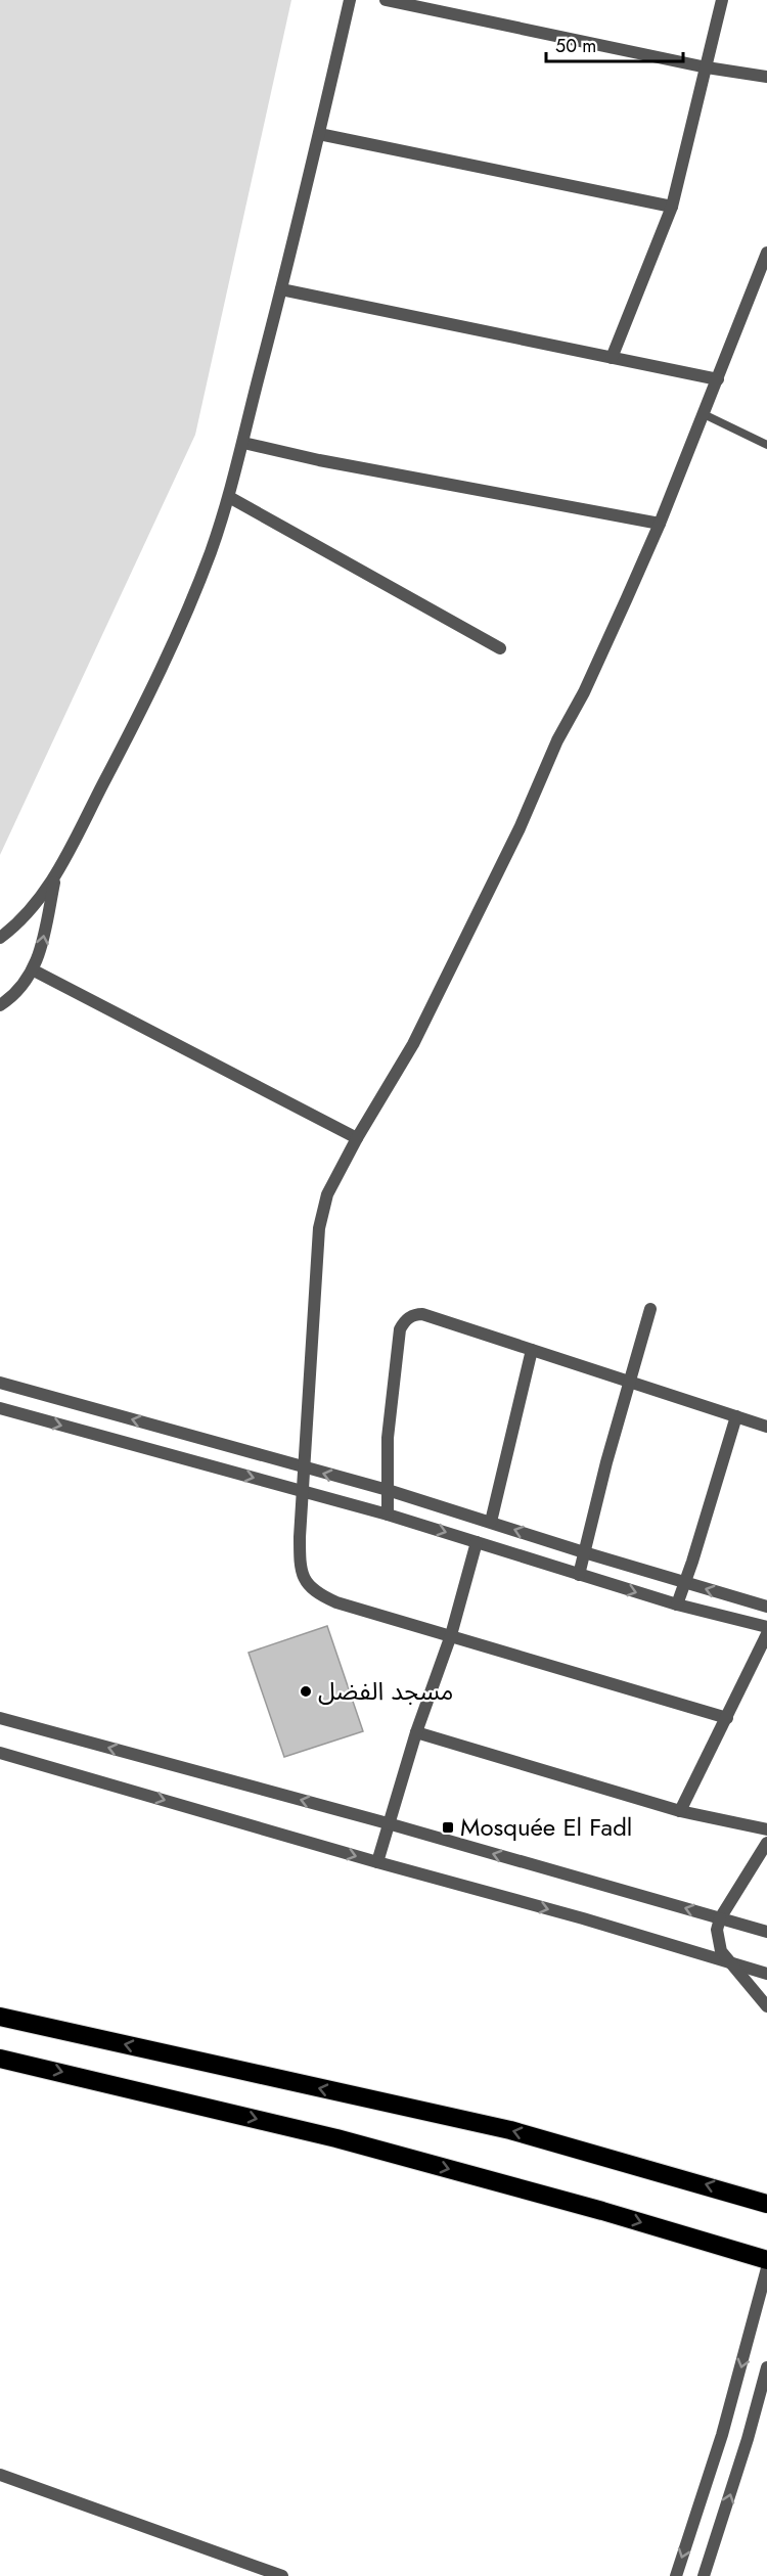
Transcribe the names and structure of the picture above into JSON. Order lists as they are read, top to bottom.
{
  "places": {
    "other": ["مسجد الفضل"],
    "transit": ["Mosquée El Fadl"]
  },
  "scale_bar": "50 m"
}
